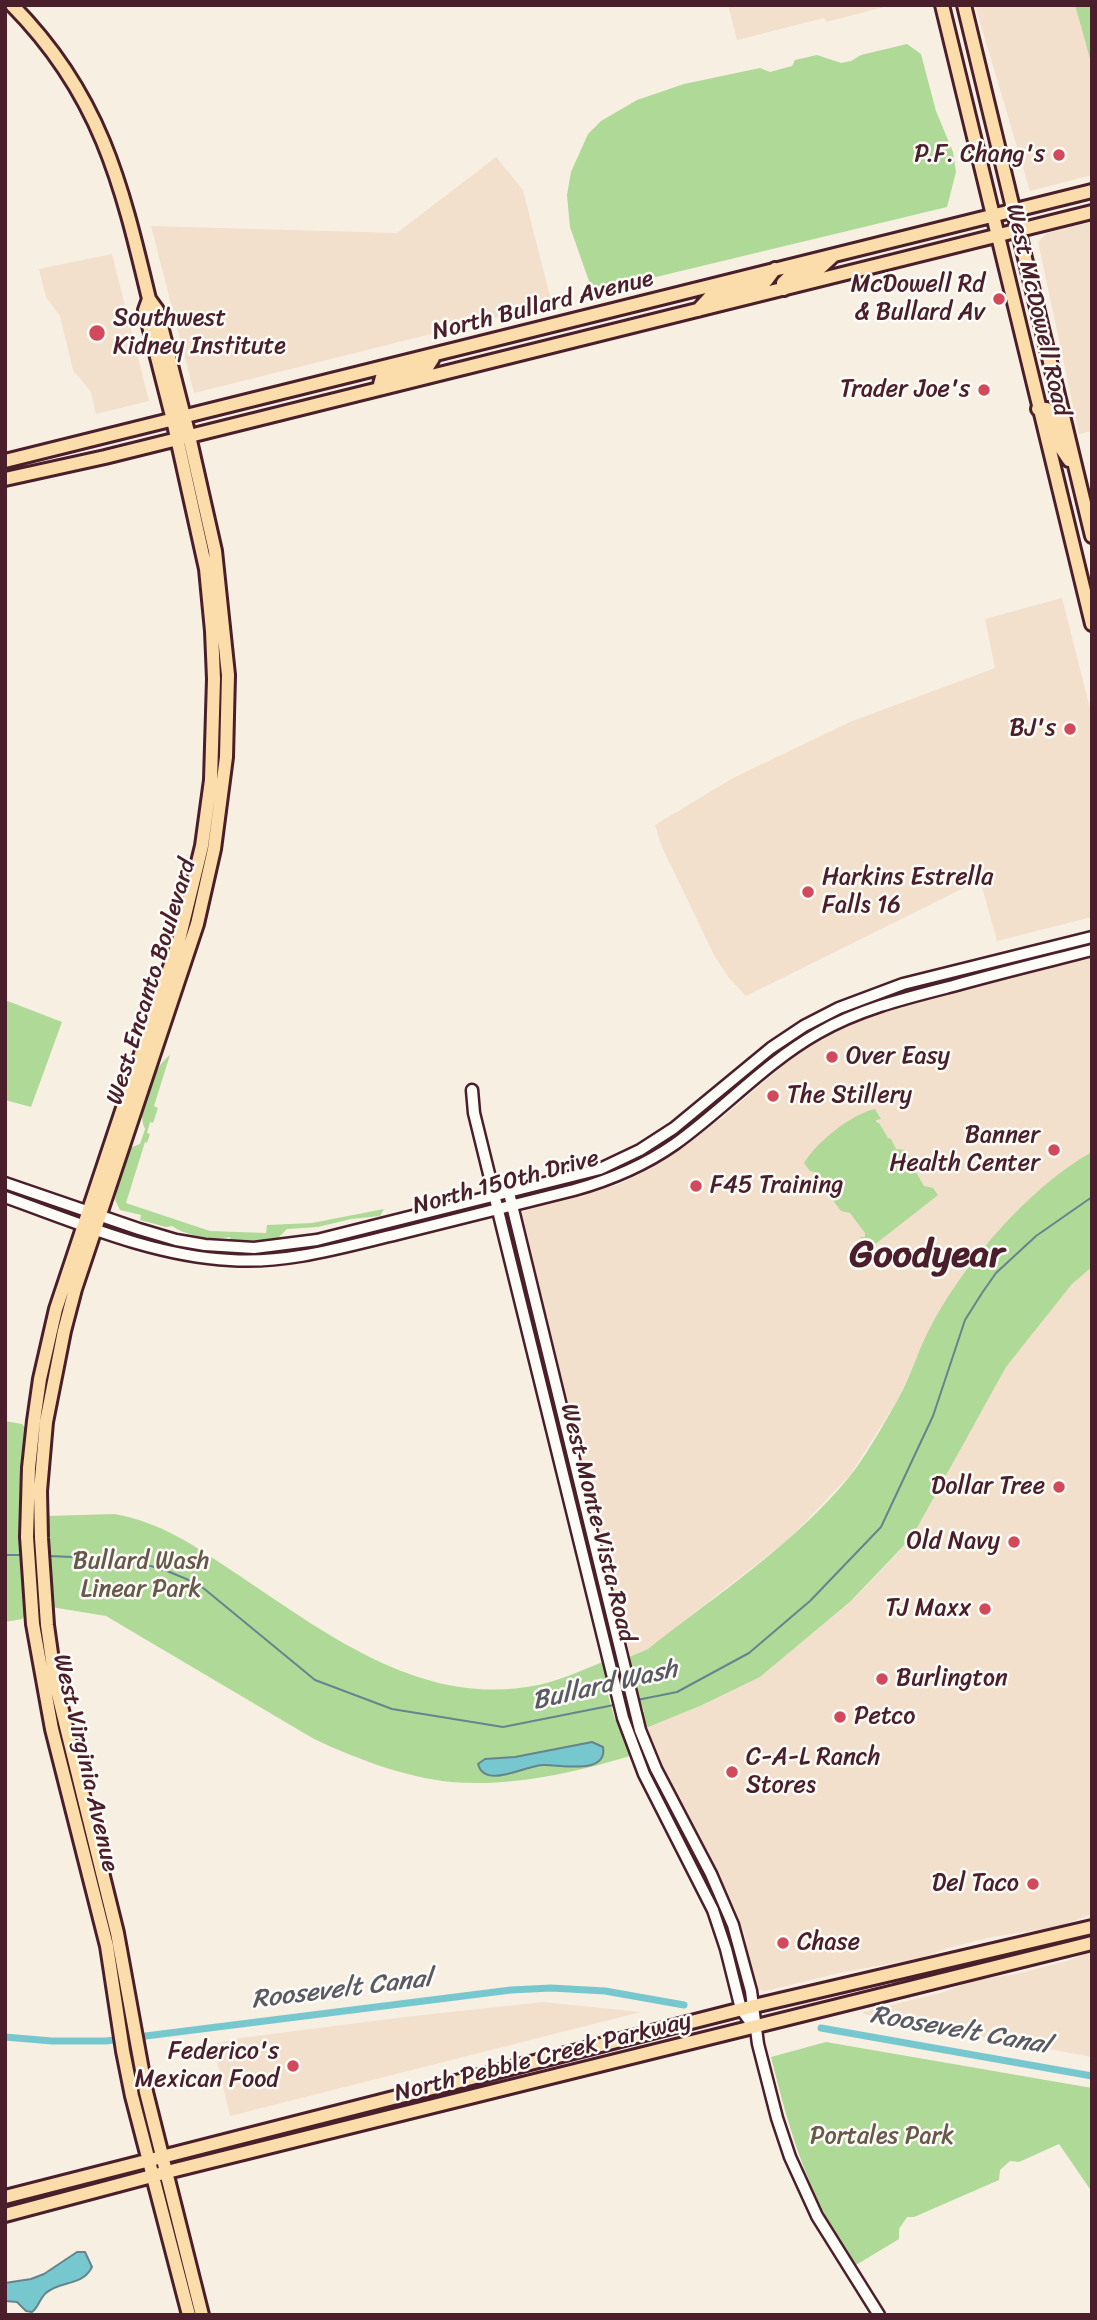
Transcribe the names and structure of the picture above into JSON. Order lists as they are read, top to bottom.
{
  "streets": {
    "main road": [
      "North Bullard Avenue",
      "West McDowell Road",
      "West Encanto Boulevard",
      "West Virginia Avenue",
      "North Pebble Creek Parkway"
    ],
    "street": ["North 150th Drive", "West Monte Vista Road"]
  },
  "crossings": [
    ["North Bullard Avenue", "West McDowell Road"],
    ["North Bullard Avenue", "West Encanto Boulevard"],
    ["West Encanto Boulevard", "North 150th Drive"],
    ["West Encanto Boulevard", "West Virginia Avenue"],
    ["North 150th Drive", "West Monte Vista Road"],
    ["North 150th Drive", "West Virginia Avenue"],
    ["West Monte Vista Road", "North Pebble Creek Parkway"],
    ["West Virginia Avenue", "North Pebble Creek Parkway"]
  ],
  "districts": ["Goodyear"],
  "water": ["Bullard Wash", "Roosevelt Canal"],
  "parks": ["Bullard Wash Linear Park", "Portales Park"],
  "places": [
    "P.F. Chang's",
    "McDowell Rd & Bullard Av",
    "Southwest Kidney Institute",
    "Trader Joe's",
    "BJ's",
    "Harkins Estrella Falls 16",
    "Over Easy",
    "The Stillery",
    "Banner Health Center",
    "F45 Training",
    "Dollar Tree",
    "Old Navy",
    "TJ Maxx",
    "Burlington",
    "Petco",
    "C-A-L Ranch Stores",
    "Del Taco",
    "Chase",
    "Federico's Mexican Food"
  ]
}
